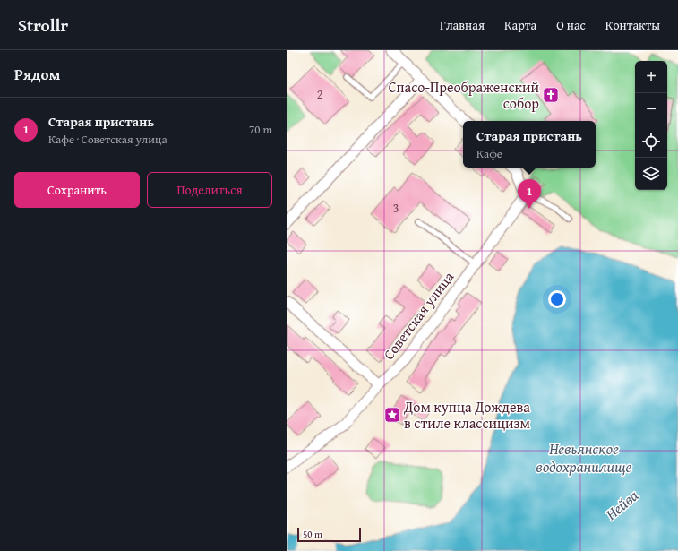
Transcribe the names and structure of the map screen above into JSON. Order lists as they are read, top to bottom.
{
  "streets": {
    "street": ["Советская улица"]
  },
  "water": ["Невьянское водохранилище", "Нейва"],
  "places": {
    "church": ["Спасо-Преображенский собор"],
    "place": ["Дом купца Дождева в стиле классицизм"]
  },
  "house_numbers": ["2", "3"],
  "scale_bar": "50 m",
  "page": {
    "header": "Strollr",
    "nav": [
      "Главная",
      "Карта",
      "О нас",
      "Контакты"
    ],
    "heading": "Рядом",
    "map_buttons": ["+", "−"],
    "list": [
      {
        "mark": "1",
        "name": "Старая пристань",
        "note": "Кафе · Советская улица",
        "value": "70 m"
      }
    ],
    "popup": ["Старая пристань", "Кафе"],
    "buttons": ["Сохранить", "Поделиться"],
    "pins": "1",
    "scale": "50 m"
  }
}
